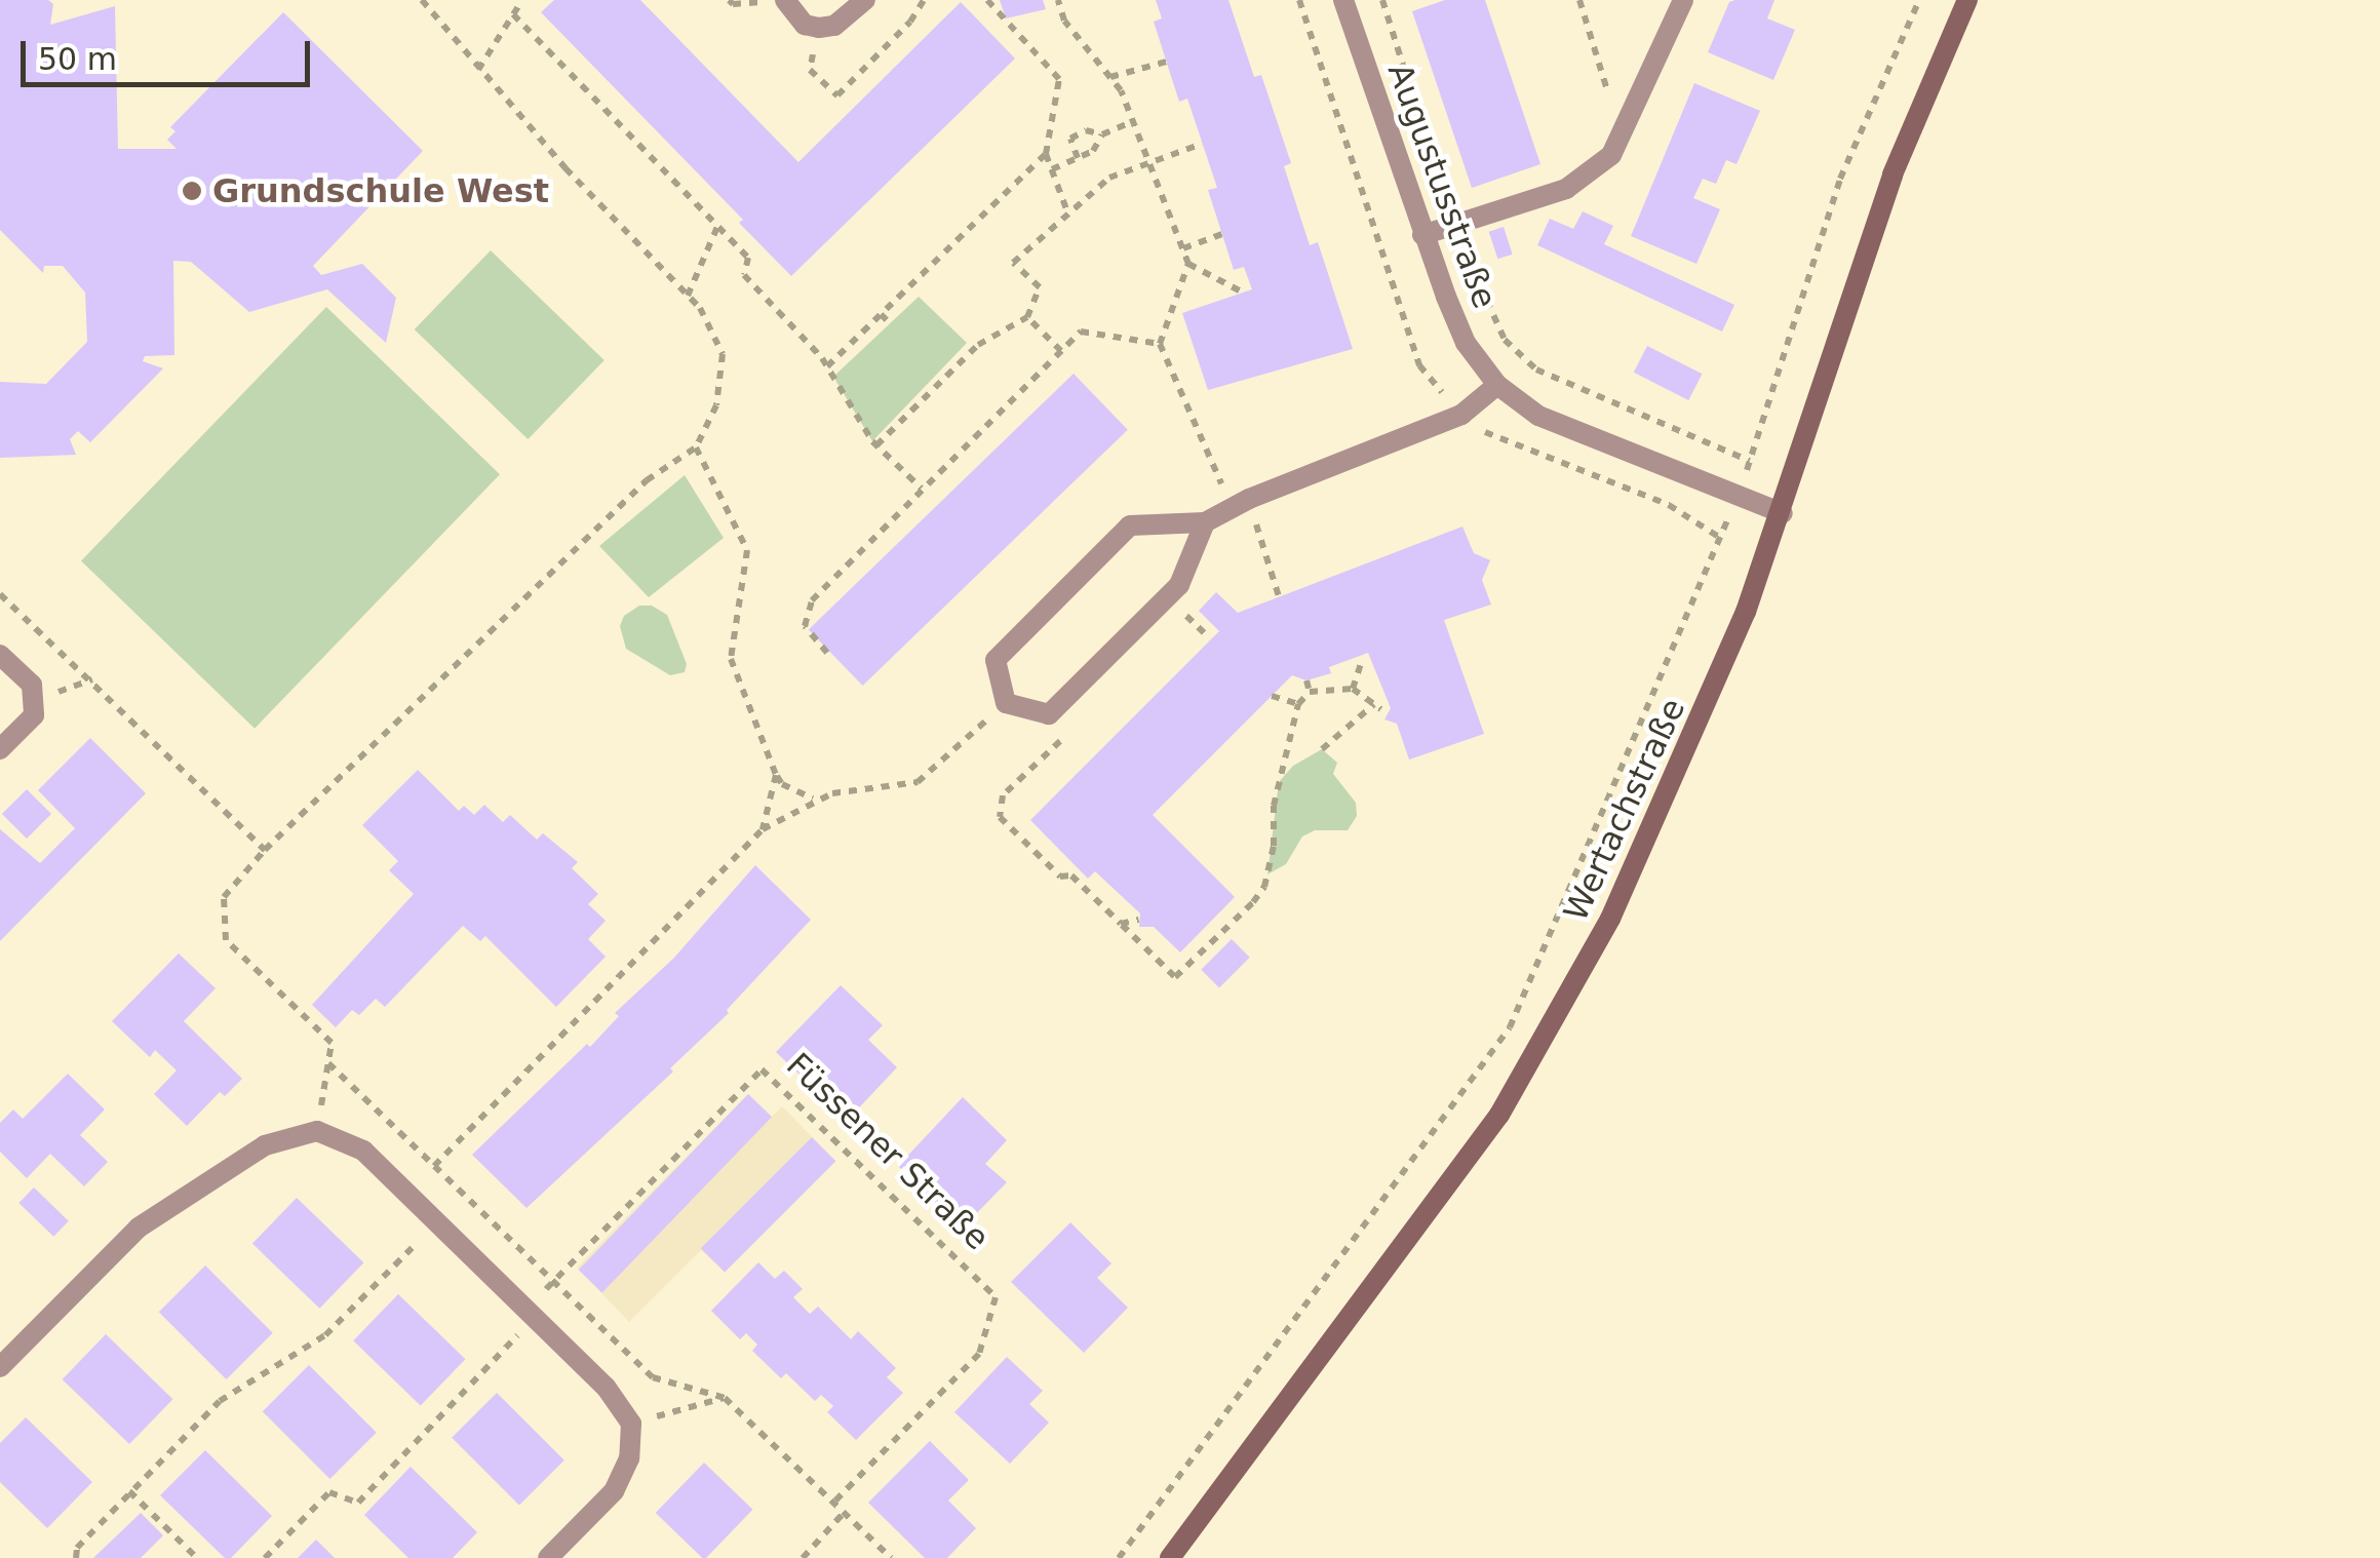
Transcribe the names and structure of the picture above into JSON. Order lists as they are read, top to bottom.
{
  "streets": {
    "street": ["Augustusstraße", "Wertachstraße"],
    "path": ["Füssener Straße"]
  },
  "crossings": [
    ["Augustusstraße", "Wertachstraße"]
  ],
  "places": ["Grundschule West"],
  "scale_bar": "50 m"
}
